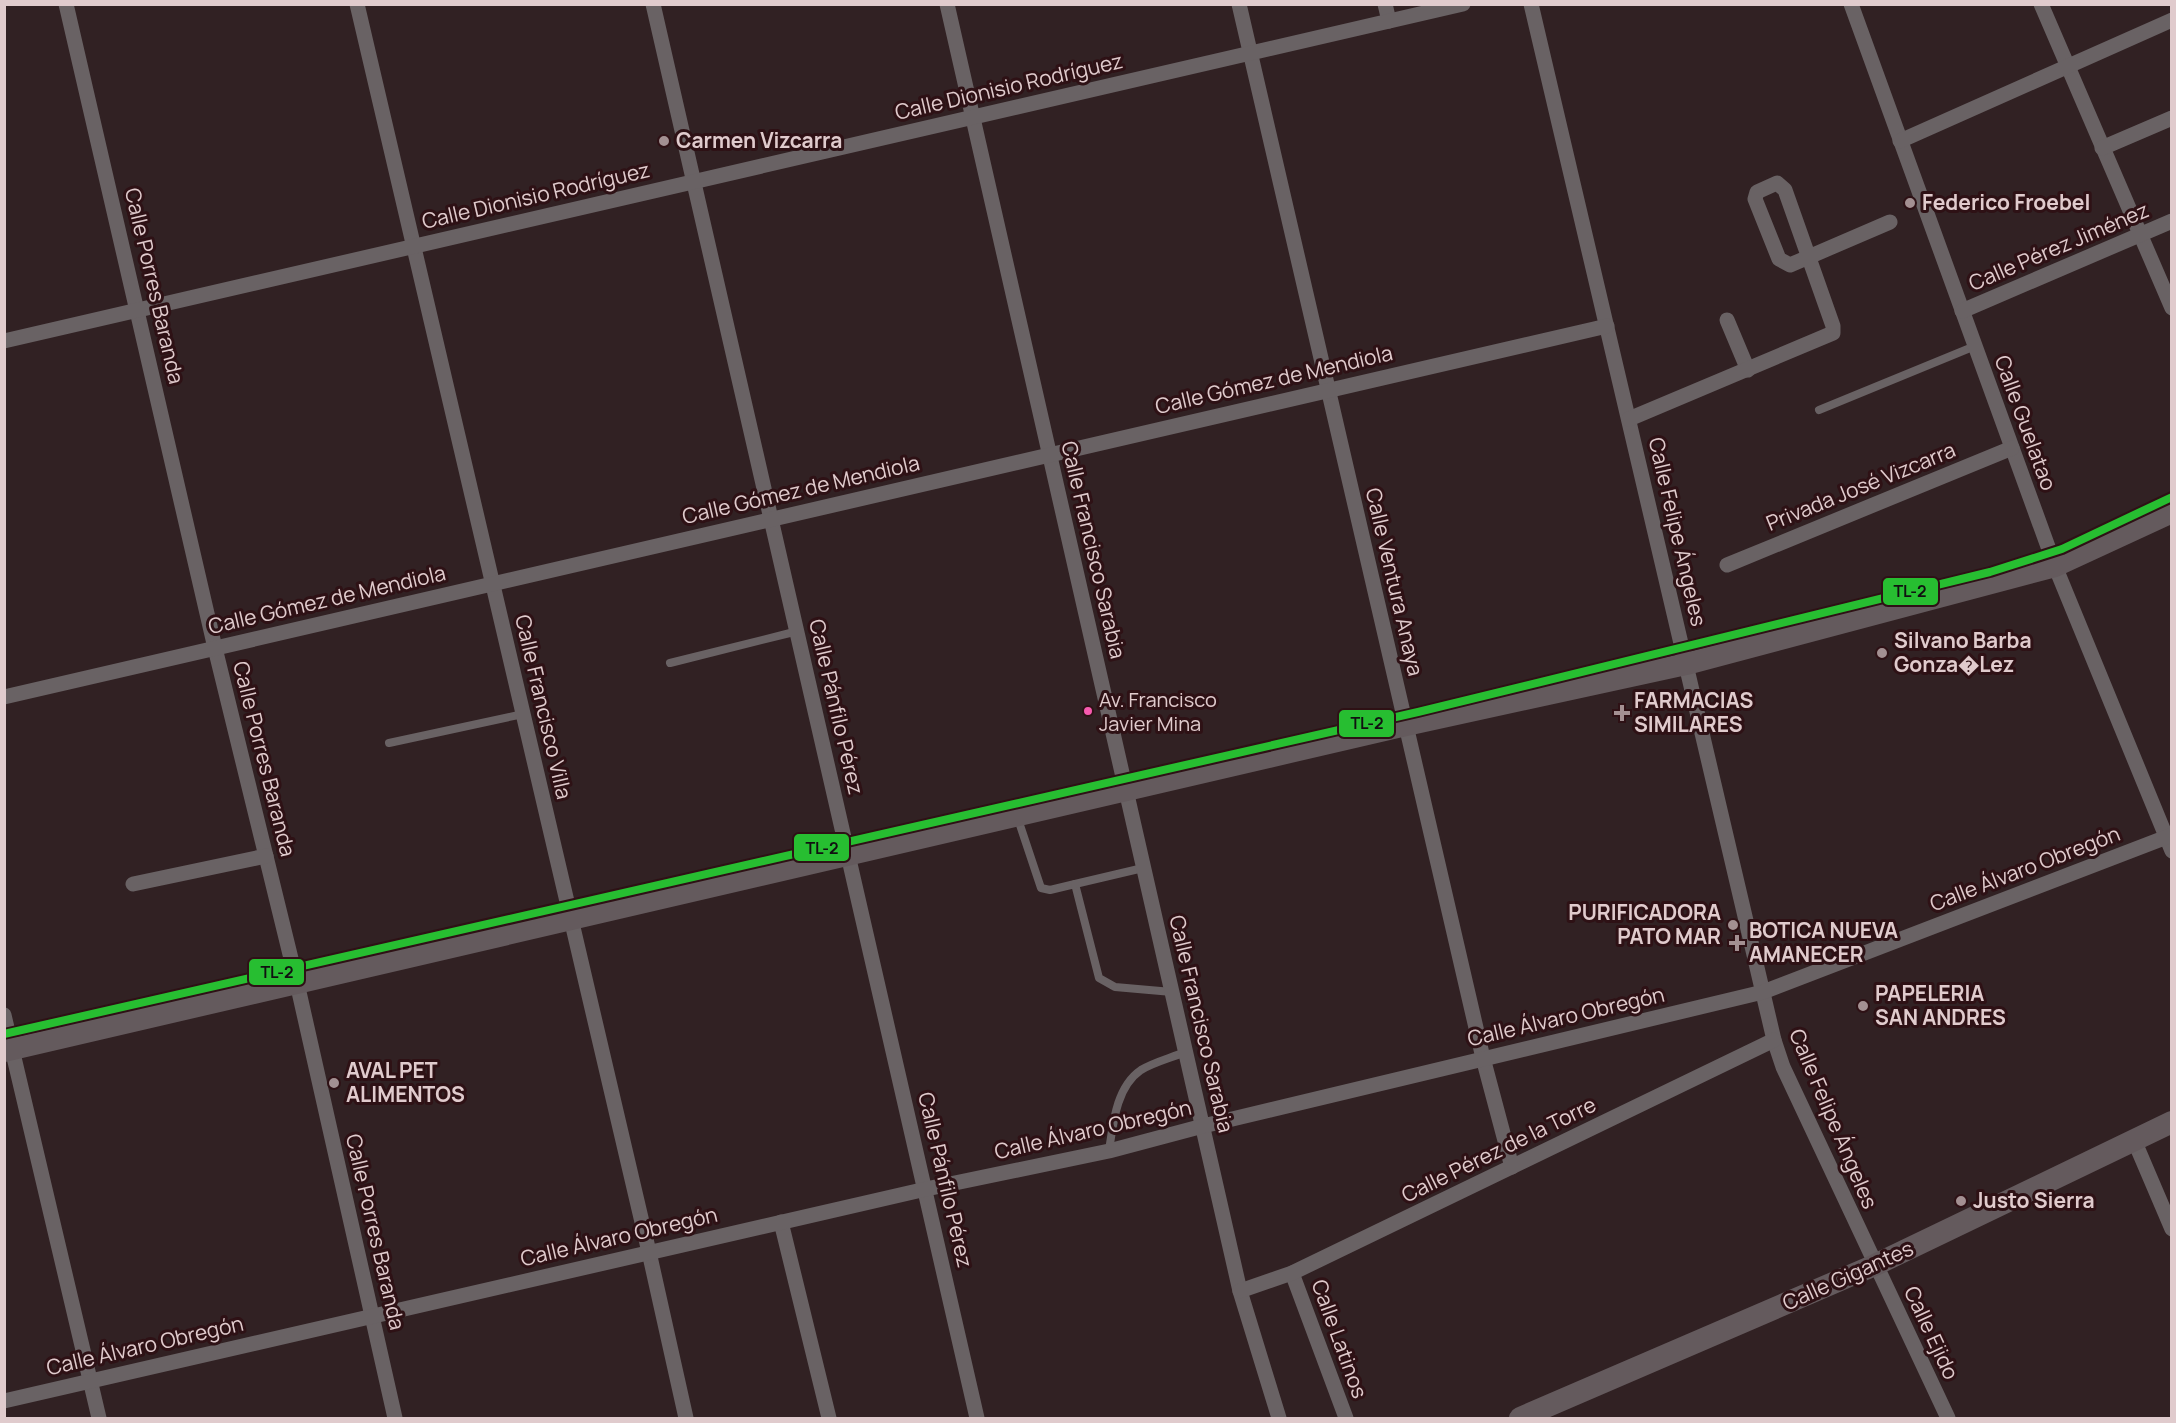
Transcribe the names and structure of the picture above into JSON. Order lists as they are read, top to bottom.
{
  "streets": {
    "main road": ["Calle Gigantes"],
    "street": [
      "Calle Dionisio Rodríguez",
      "Calle Pérez Jiménez",
      "Calle Porres Baranda",
      "Calle Gómez de Mendiola",
      "Calle Guelatao",
      "Privada José Vizcarra",
      "Calle Felipe Ángeles",
      "Calle Francisco Sarabia",
      "Calle Ventura Anaya",
      "Calle Francisco Villa",
      "Calle Pánfilo Pérez",
      "Calle Álvaro Obregón",
      "Calle Pérez de la Torre",
      "Calle Ejido",
      "Calle Latinos"
    ]
  },
  "crossings": [
    ["Calle Dionisio Rodríguez", "Calle Porres Baranda"],
    ["Calle Dionisio Rodríguez", "Calle Francisco Sarabia"],
    ["Calle Dionisio Rodríguez", "Calle Ventura Anaya"],
    ["Calle Dionisio Rodríguez", "Calle Francisco Villa"],
    ["Calle Dionisio Rodríguez", "Calle Pánfilo Pérez"],
    ["Calle Pérez Jiménez", "Calle Guelatao"],
    ["Calle Porres Baranda", "Calle Gómez de Mendiola"],
    ["Calle Porres Baranda", "Calle Álvaro Obregón"],
    ["Calle Gómez de Mendiola", "Calle Felipe Ángeles"],
    ["Calle Gómez de Mendiola", "Calle Francisco Sarabia"],
    ["Calle Gómez de Mendiola", "Calle Ventura Anaya"],
    ["Calle Gómez de Mendiola", "Calle Francisco Villa"],
    ["Calle Gómez de Mendiola", "Calle Pánfilo Pérez"],
    ["Calle Guelatao", "Privada José Vizcarra"],
    ["Calle Guelatao", "Calle Álvaro Obregón"],
    ["Calle Felipe Ángeles", "Calle Álvaro Obregón"],
    ["Calle Felipe Ángeles", "Calle Pérez de la Torre"],
    ["Calle Felipe Ángeles", "Calle Gigantes"],
    ["Calle Felipe Ángeles", "Calle Ejido"],
    ["Calle Francisco Sarabia", "Calle Álvaro Obregón"],
    ["Calle Francisco Sarabia", "Calle Pérez de la Torre"],
    ["Calle Ventura Anaya", "Calle Álvaro Obregón"],
    ["Calle Ventura Anaya", "Calle Pérez de la Torre"],
    ["Calle Francisco Villa", "Calle Álvaro Obregón"],
    ["Calle Pánfilo Pérez", "Calle Álvaro Obregón"],
    ["Calle Pérez de la Torre", "Calle Latinos"],
    ["Calle Gigantes", "Calle Ejido"]
  ],
  "places": {
    "other": [
      "Carmen Vizcarra",
      "Federico Froebel",
      "Silvano Barba Gonza�Lez",
      "Av. Francisco Javier Mina",
      "PURIFICADORA PATO MAR",
      "PAPELERIA SAN ANDRES",
      "AVAL PET ALIMENTOS",
      "Justo Sierra"
    ],
    "health": ["FARMACIAS SIMILARES", "BOTICA NUEVA AMANECER"]
  },
  "lines": ["transit line TL-2"]
}
